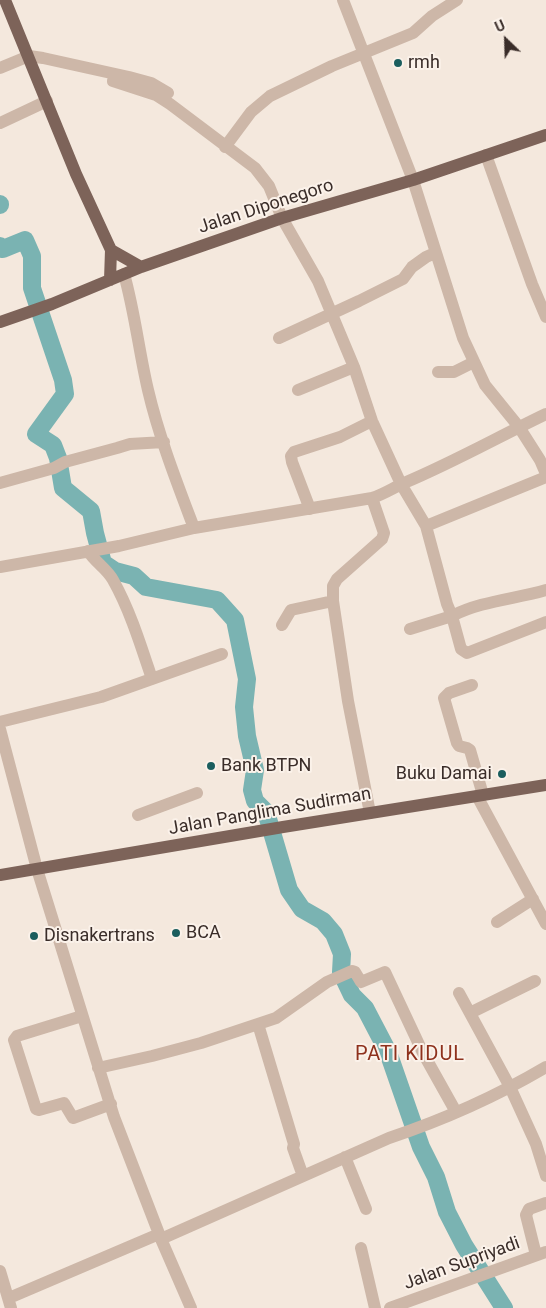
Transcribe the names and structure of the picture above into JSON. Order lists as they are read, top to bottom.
{
  "streets": {
    "main road": ["Jalan Diponegoro", "Jalan Panglima Sudirman"],
    "street": ["Jalan Supriyadi"]
  },
  "districts": ["PATI KIDUL"],
  "places": [
    "rmh",
    "Bank BTPN",
    "Buku Damai",
    "BCA",
    "Disnakertrans"
  ],
  "north": "top left"
}
